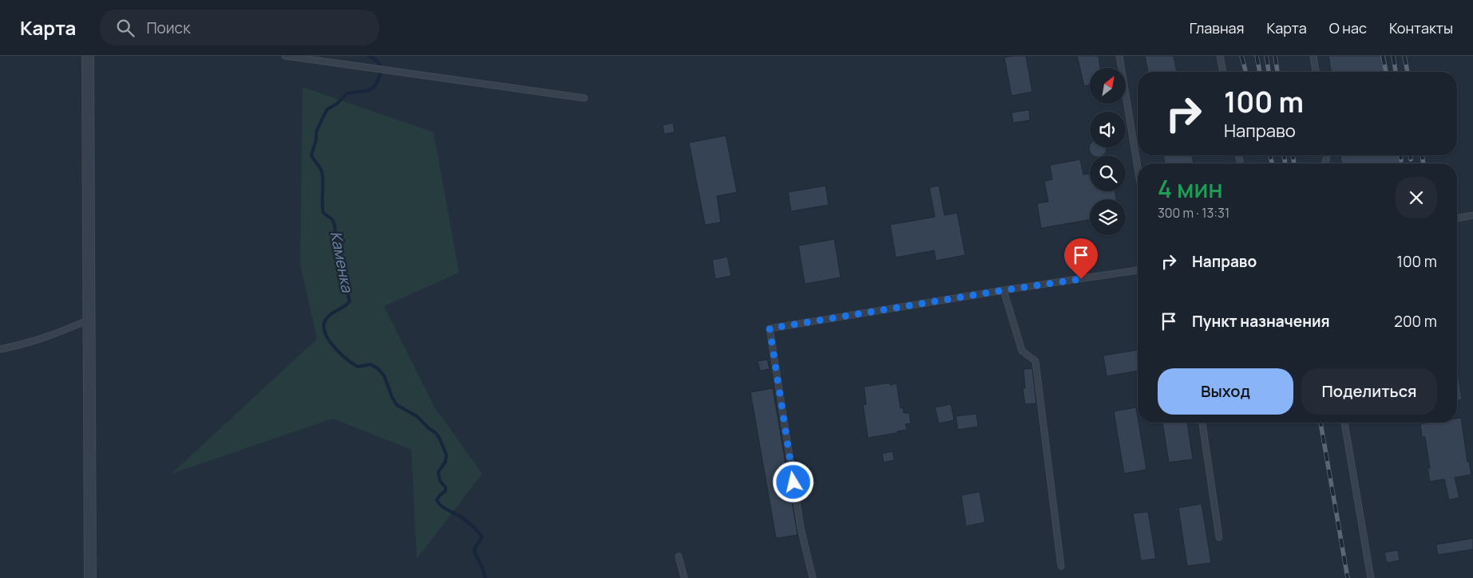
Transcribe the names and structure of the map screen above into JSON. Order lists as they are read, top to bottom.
{
  "water": ["Каменка"],
  "north": "top right",
  "page": {
    "header": "Карта",
    "search": "Поиск",
    "nav": [
      "Главная",
      "Карта",
      "О нас",
      "Контакты"
    ],
    "turn": ["100 m", "Направо"],
    "heading": ["4 мин", "300 m · 13:31"],
    "list": [
      {
        "name": "Направо",
        "value": "100 m"
      },
      {
        "name": "Пункт назначения",
        "value": "200 m"
      }
    ],
    "buttons": ["Выход", "Поделиться"]
  }
}
